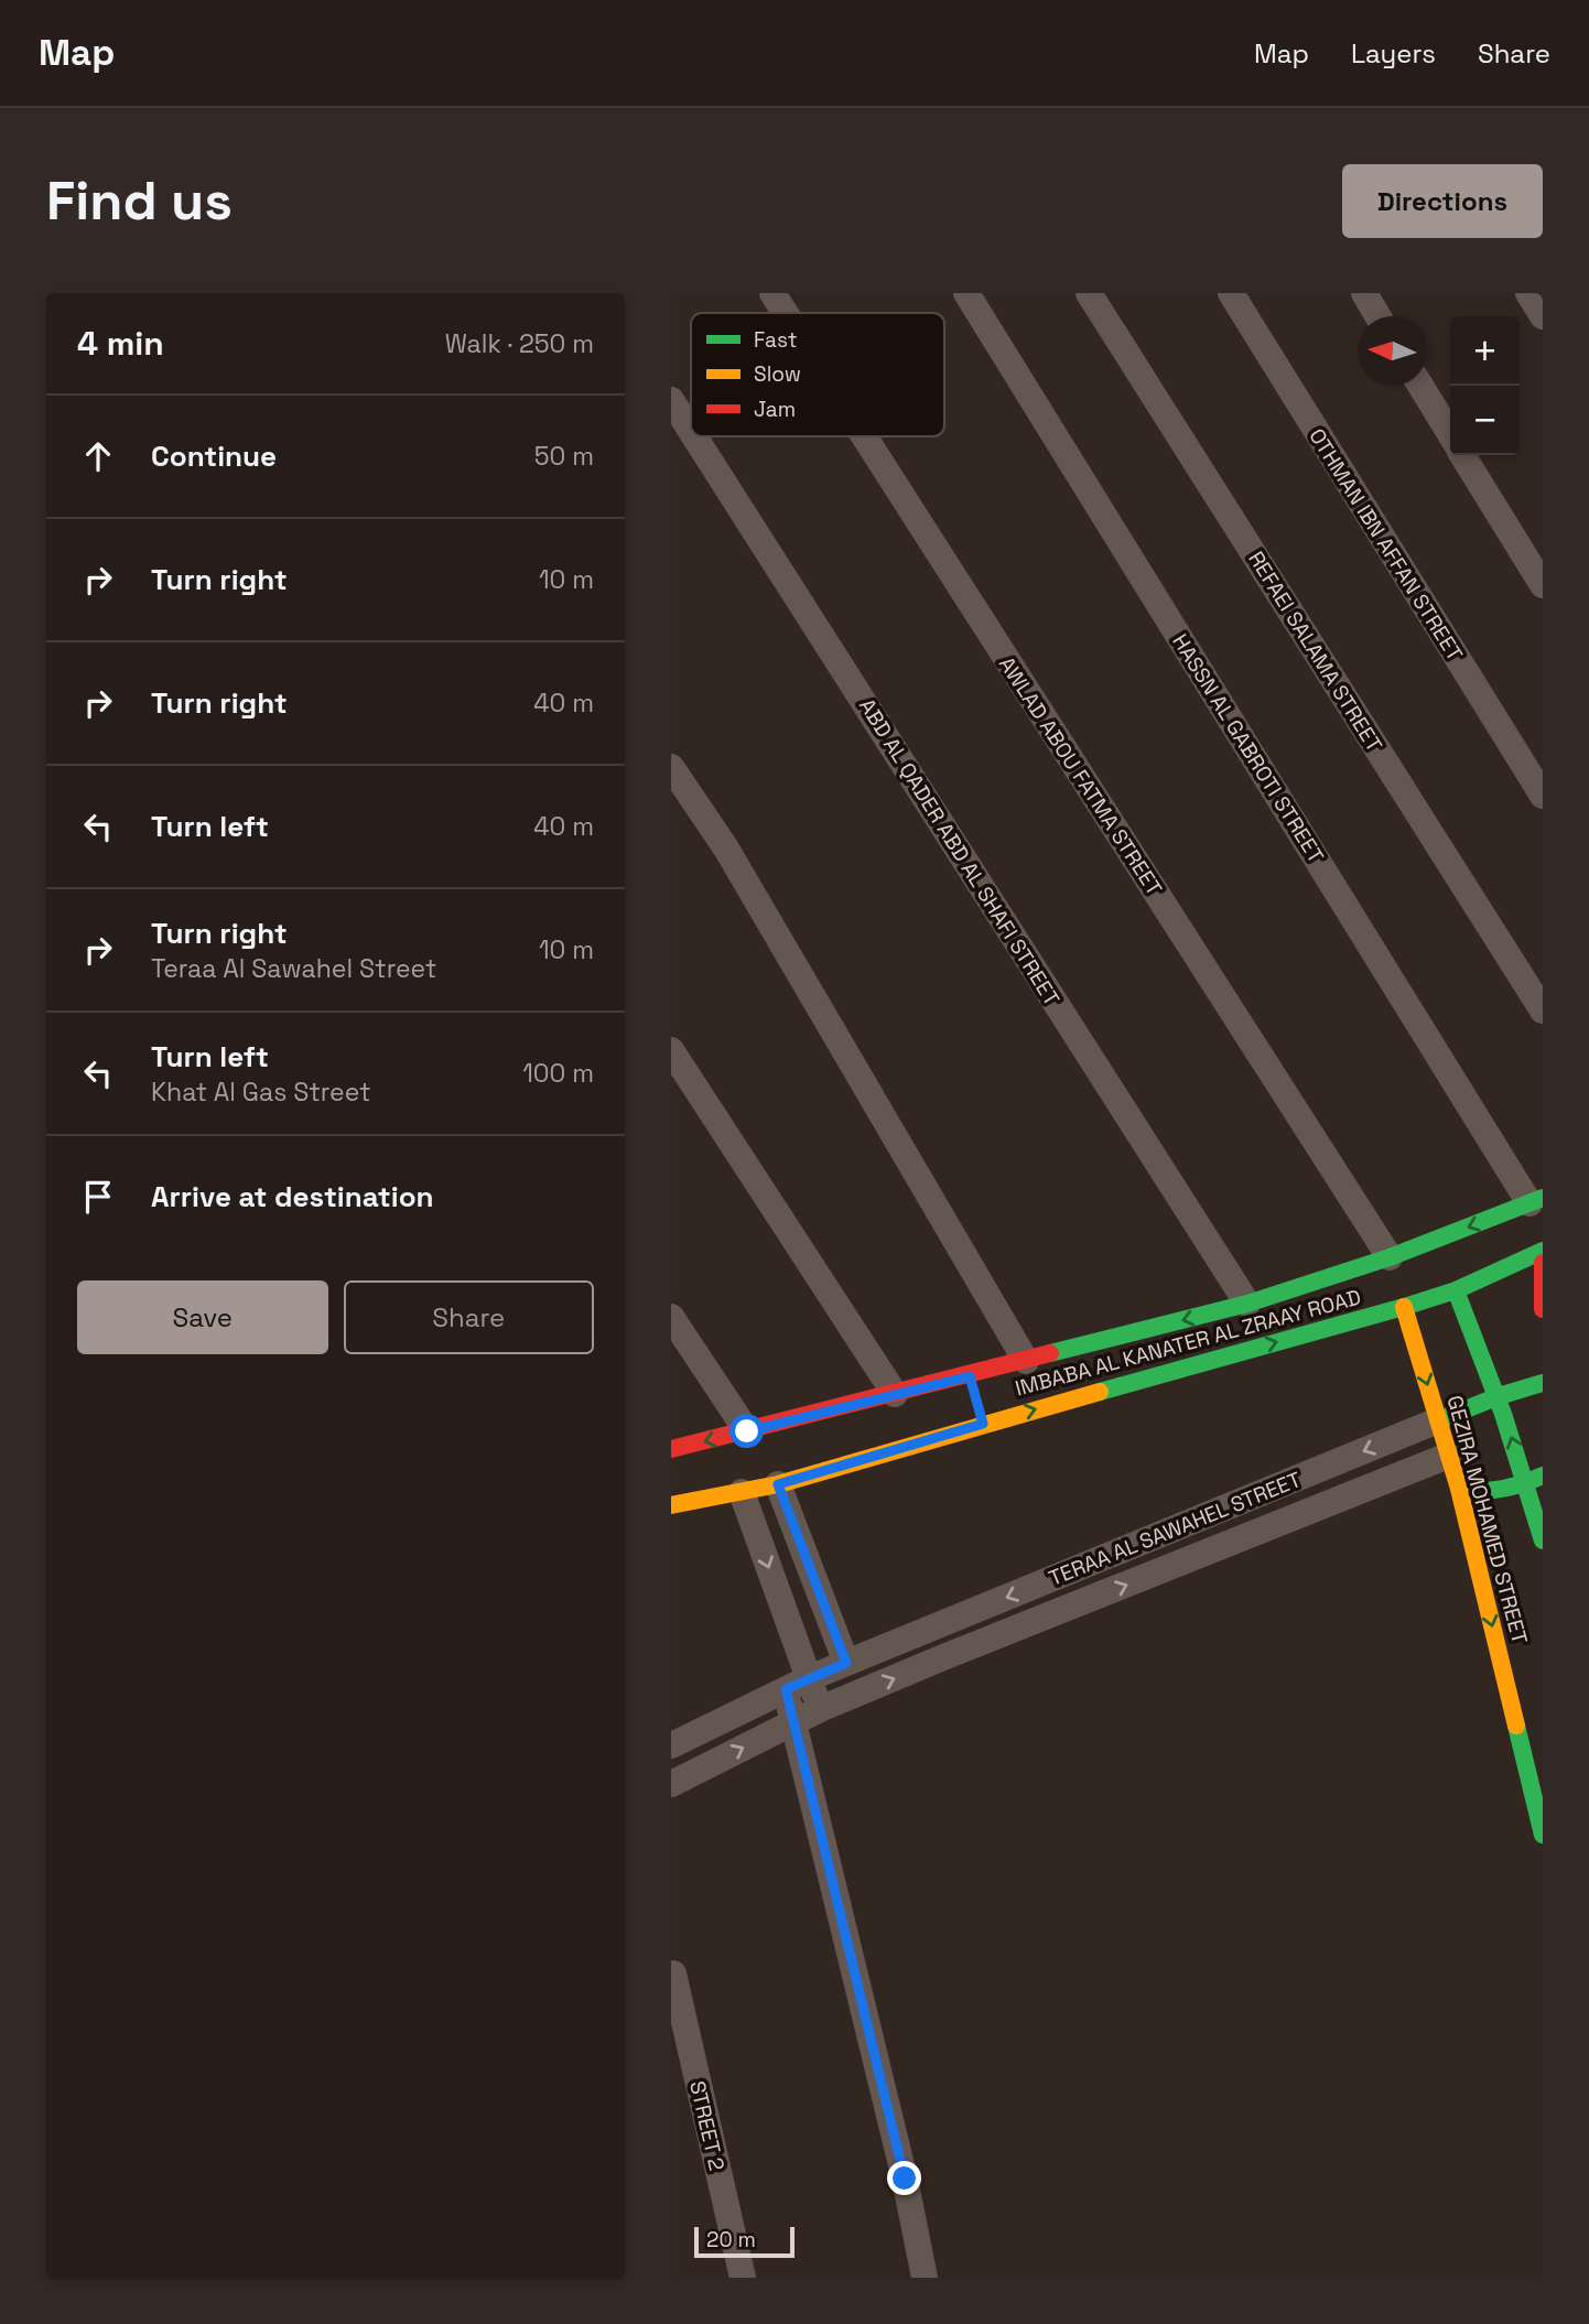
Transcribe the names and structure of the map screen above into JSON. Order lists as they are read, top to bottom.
{
  "streets": {
    "main road": ["IMBABA AL KANATER AL ZRAAY ROAD", "GEZIRA MOHAMED STREET", "TERAA AL SAWAHEL STREET"],
    "street": [
      "OTHMAN IBN AFFAN STREET",
      "REFAEI SALAMA STREET",
      "HASSN AL GABROTI STREET",
      "AWLAD ABOU FATMA STREET",
      "ABD AL QADER ABD AL SHAFI STREET",
      "STREET 2"
    ]
  },
  "crossings": [
    ["HASSN AL GABROTI STREET", "IMBABA AL KANATER AL ZRAAY ROAD"],
    ["AWLAD ABOU FATMA STREET", "IMBABA AL KANATER AL ZRAAY ROAD"],
    ["ABD AL QADER ABD AL SHAFI STREET", "IMBABA AL KANATER AL ZRAAY ROAD"],
    ["IMBABA AL KANATER AL ZRAAY ROAD", "GEZIRA MOHAMED STREET"],
    ["GEZIRA MOHAMED STREET", "TERAA AL SAWAHEL STREET"]
  ],
  "legend": ["Fast", "Slow", "Jam"],
  "scale_bar": "20 m",
  "north": "left",
  "page": {
    "header": "Map",
    "nav": ["Map", "Layers", "Share"],
    "buttons": [
      "Directions",
      ["Save", "Share"]
    ],
    "title": "Find us",
    "heading": ["4 min", "Walk · 250 m"],
    "map_buttons": ["+", "−"],
    "list": [
      ["Continue", "50 m"],
      ["Turn right", "10 m"],
      ["Turn right", "40 m"],
      ["Turn left", "40 m"],
      ["Turn right", "Teraa Al Sawahel Street", "10 m"],
      ["Turn left", "Khat Al Gas Street", "100 m"],
      "Arrive at destination"
    ],
    "scale": "20 m"
  }
}
